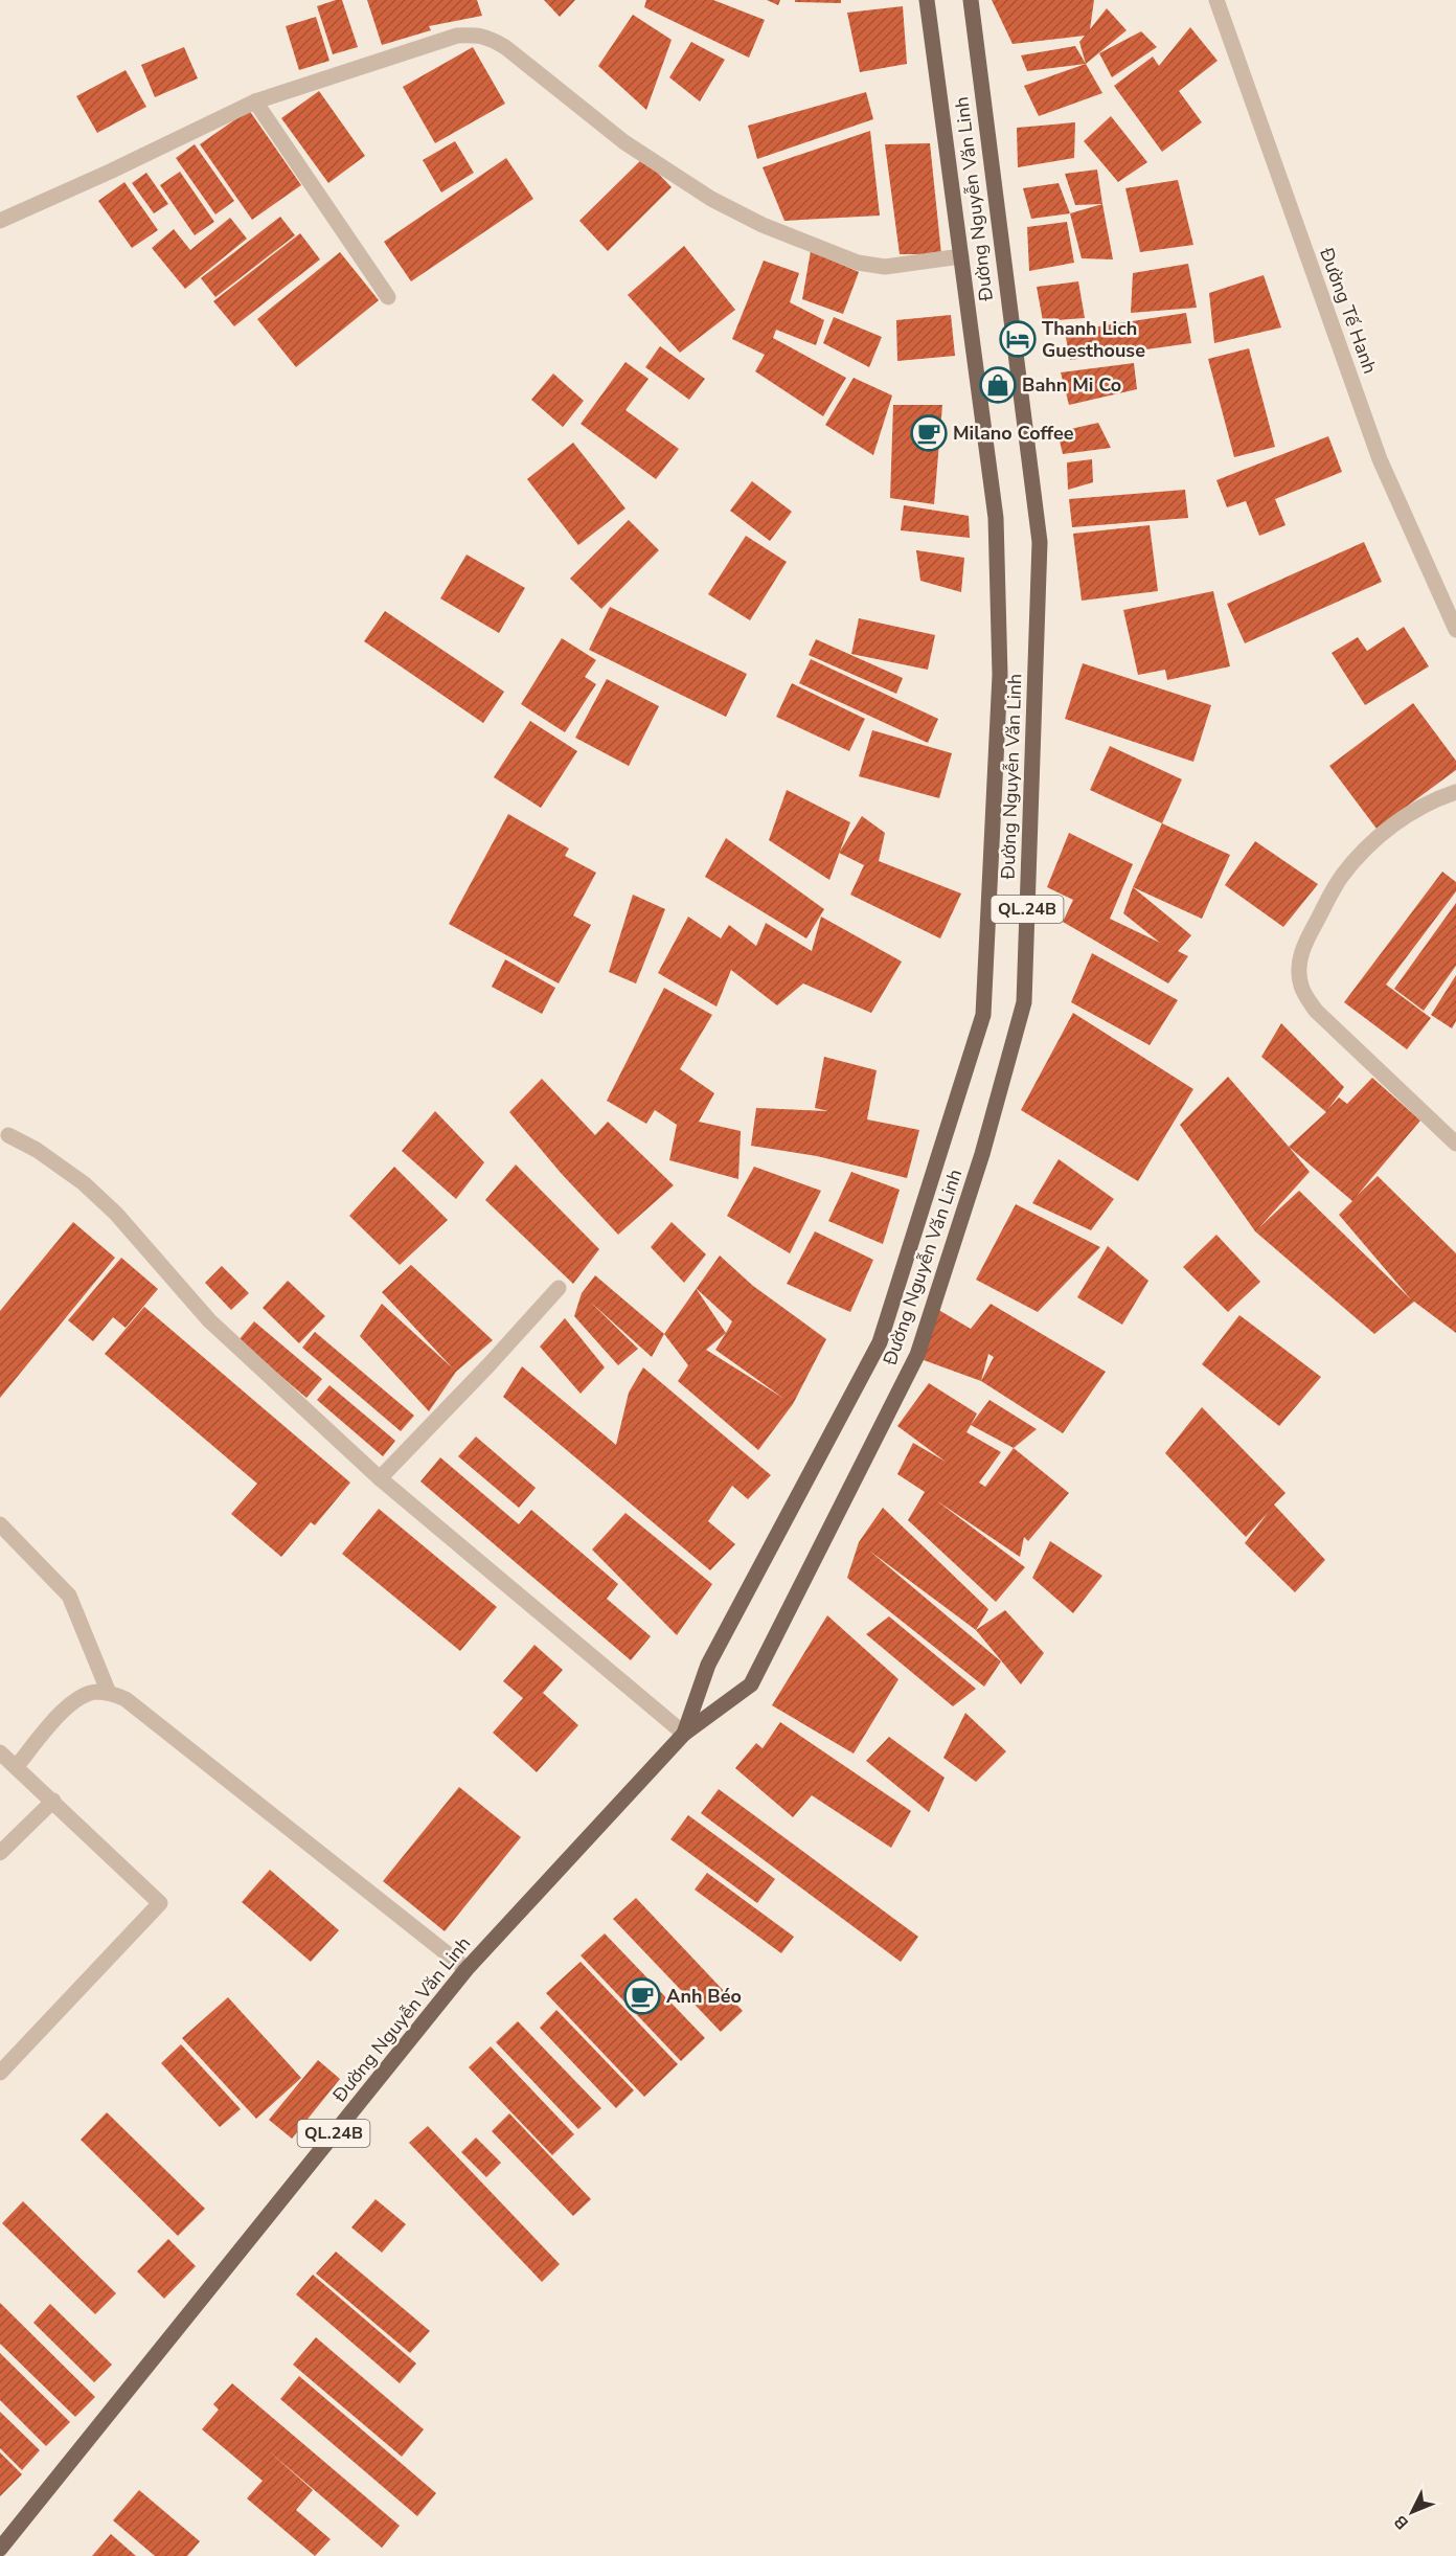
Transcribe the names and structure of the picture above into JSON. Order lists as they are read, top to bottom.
{
  "streets": {
    "main road": ["Đường Nguyễn Văn Linh", "QL.24B"],
    "street": ["Đường Tế Hanh"]
  },
  "places": {
    "hotel": ["Thanh Lich Guesthouse"],
    "shop": ["Bahn Mi Co"],
    "cafe": ["Milano Coffee", "Anh Béo"]
  },
  "north": "bottom left"
}
